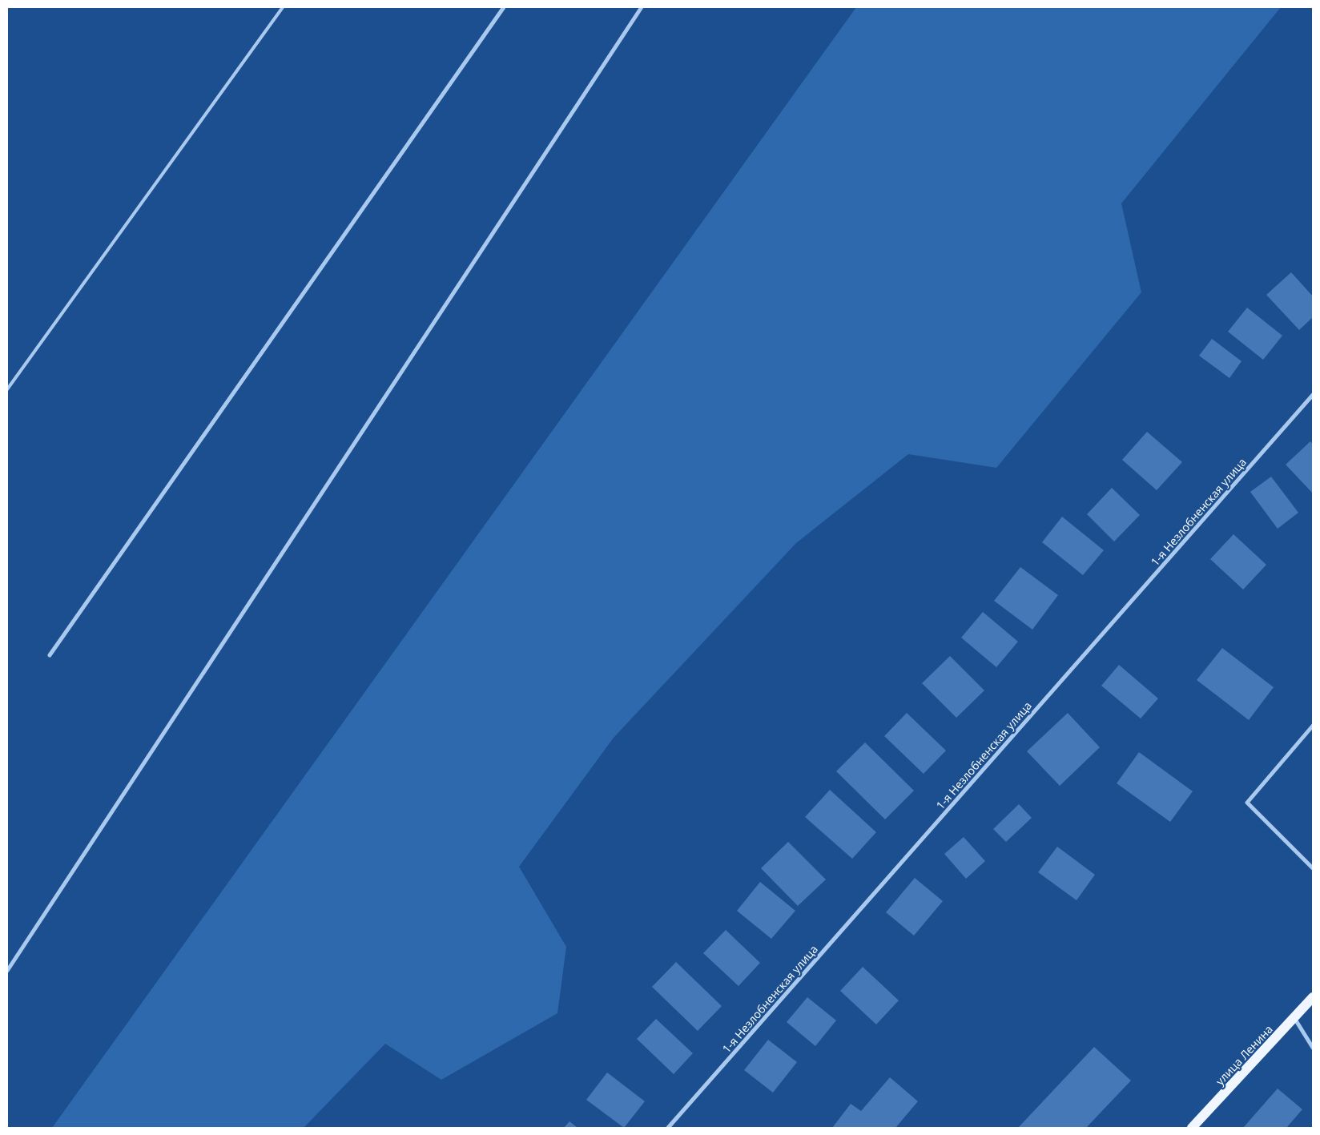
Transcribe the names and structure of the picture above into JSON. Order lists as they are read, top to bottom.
{
  "streets": {
    "main road": ["улица Ленина"],
    "street": ["1-я Незлобненская улица"]
  }
}
